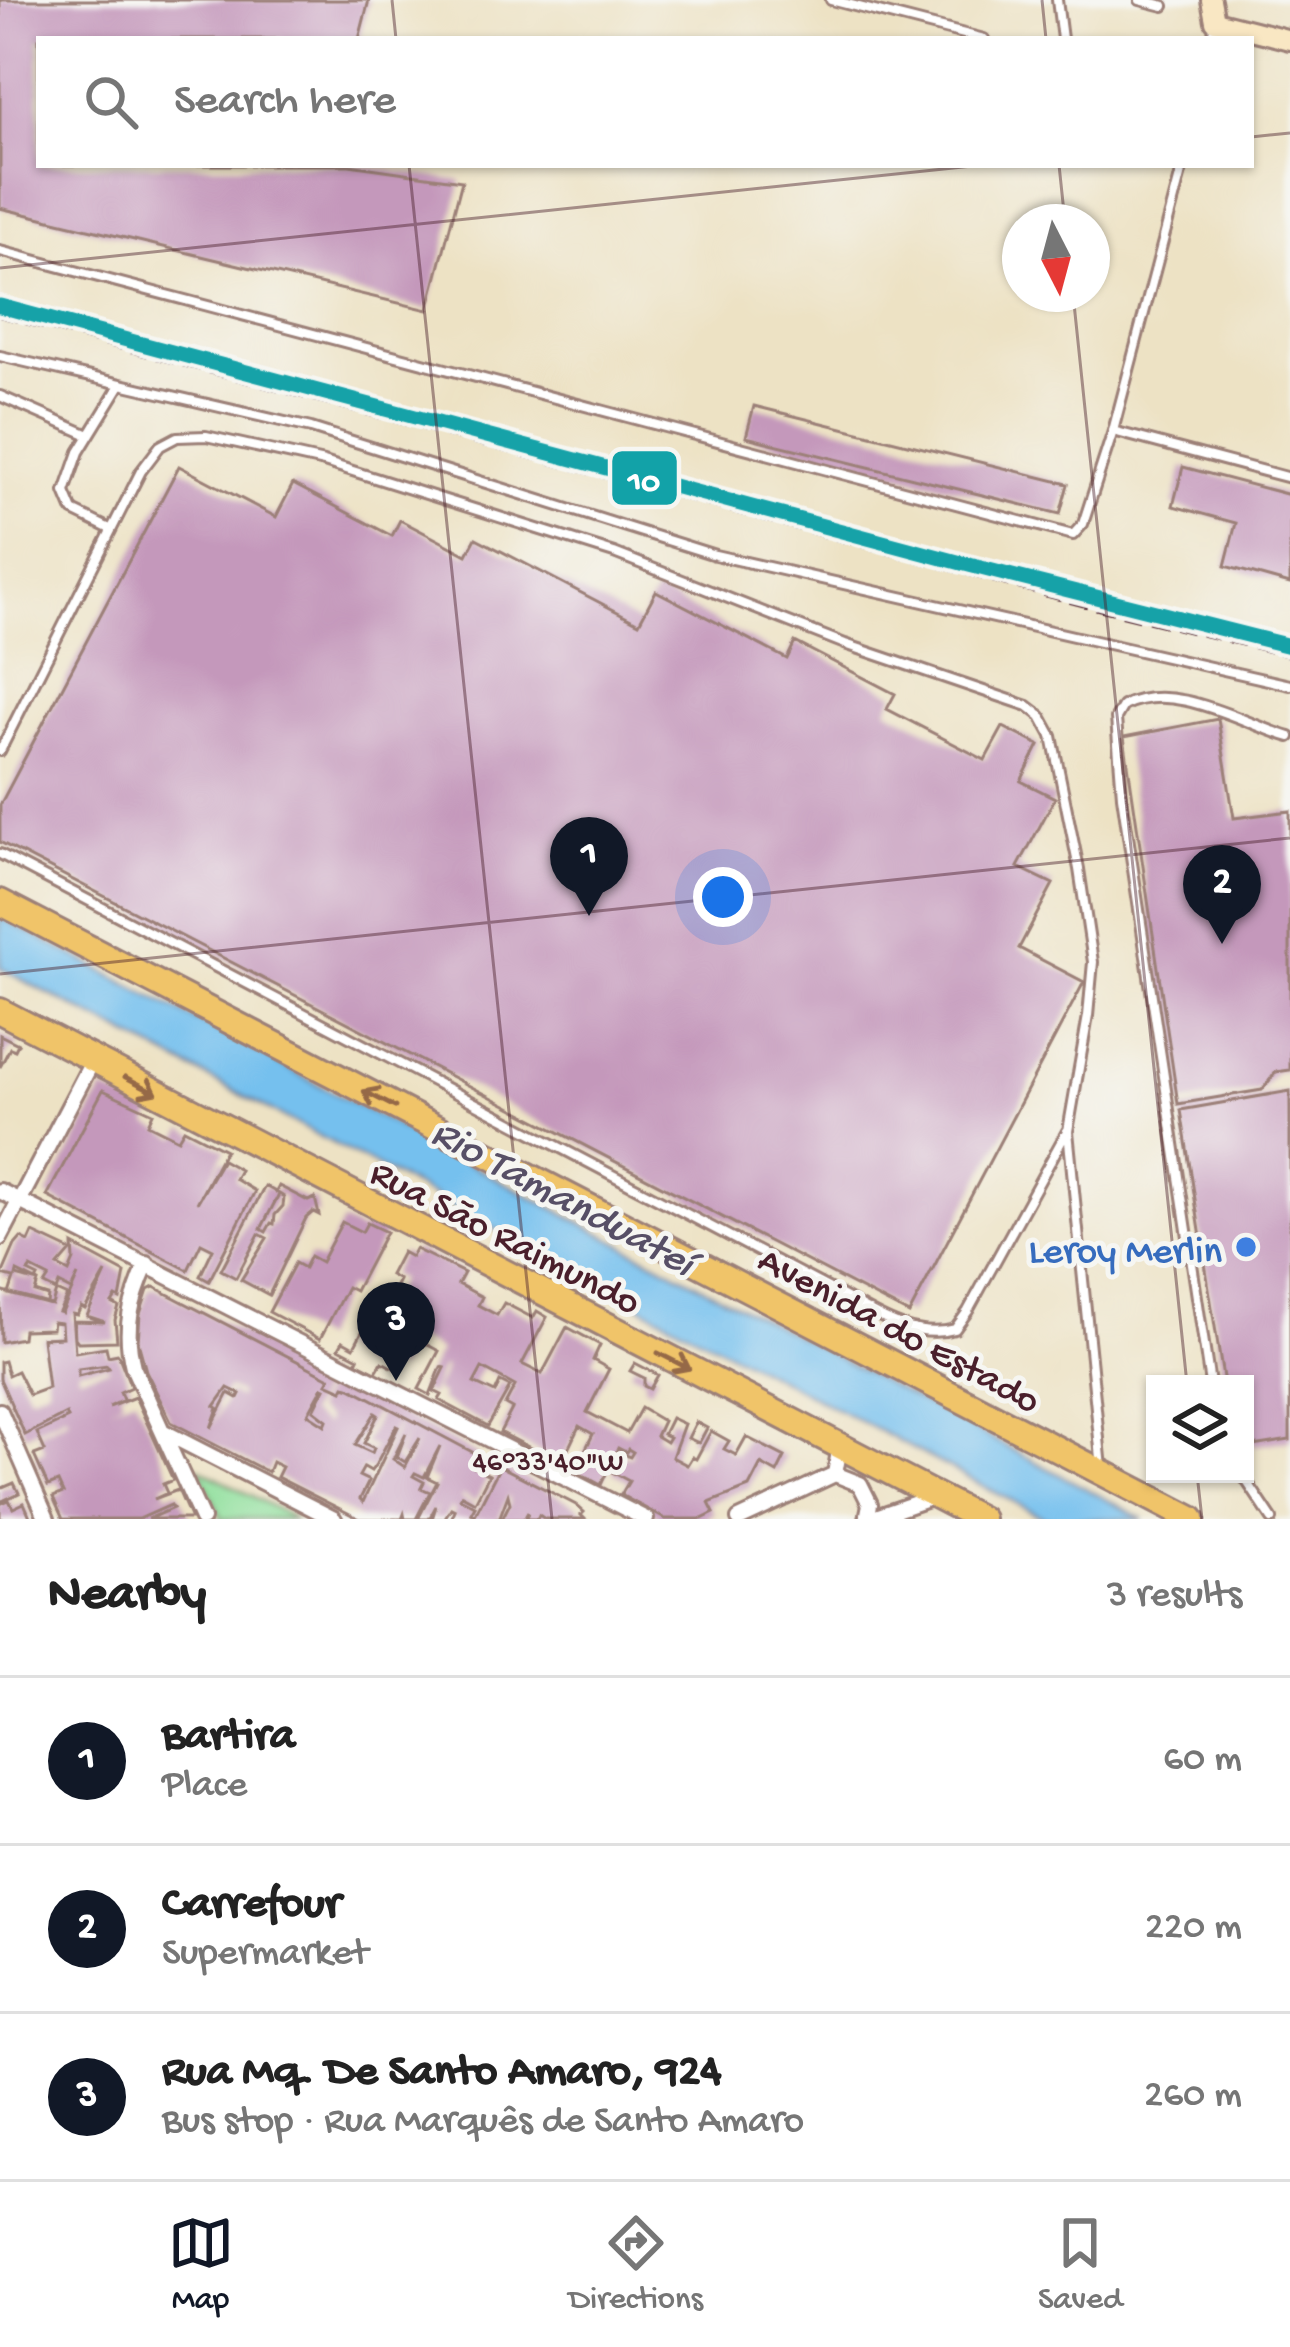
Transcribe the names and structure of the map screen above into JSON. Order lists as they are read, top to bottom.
{
  "streets": {
    "highway": ["Rua São Raimundo", "Avenida do Estado"]
  },
  "one_way": ["Rua São Raimundo", "Avenida do Estado"],
  "water": ["Rio Tamanduateí"],
  "places": ["Leroy Merlin"],
  "lines": ["transit line 10"],
  "north": "bottom",
  "page": {
    "search": "Search here",
    "pins": ["1", "2", "3"],
    "heading": ["Nearby", "3 results"],
    "list": [
      {
        "mark": "1",
        "name": "Bartira",
        "note": "Place",
        "value": "60 m"
      },
      {
        "mark": "2",
        "name": "Carrefour",
        "note": "Supermarket",
        "value": "220 m"
      },
      {
        "mark": "3",
        "name": "Rua Mq. De Santo Amaro, 924",
        "note": "Bus stop · Rua Marquês de Santo Amaro",
        "value": "260 m"
      }
    ],
    "nav": ["Map", "Directions", "Saved"]
  },
  "coordinates": ["46°33'40\"W"]
}
